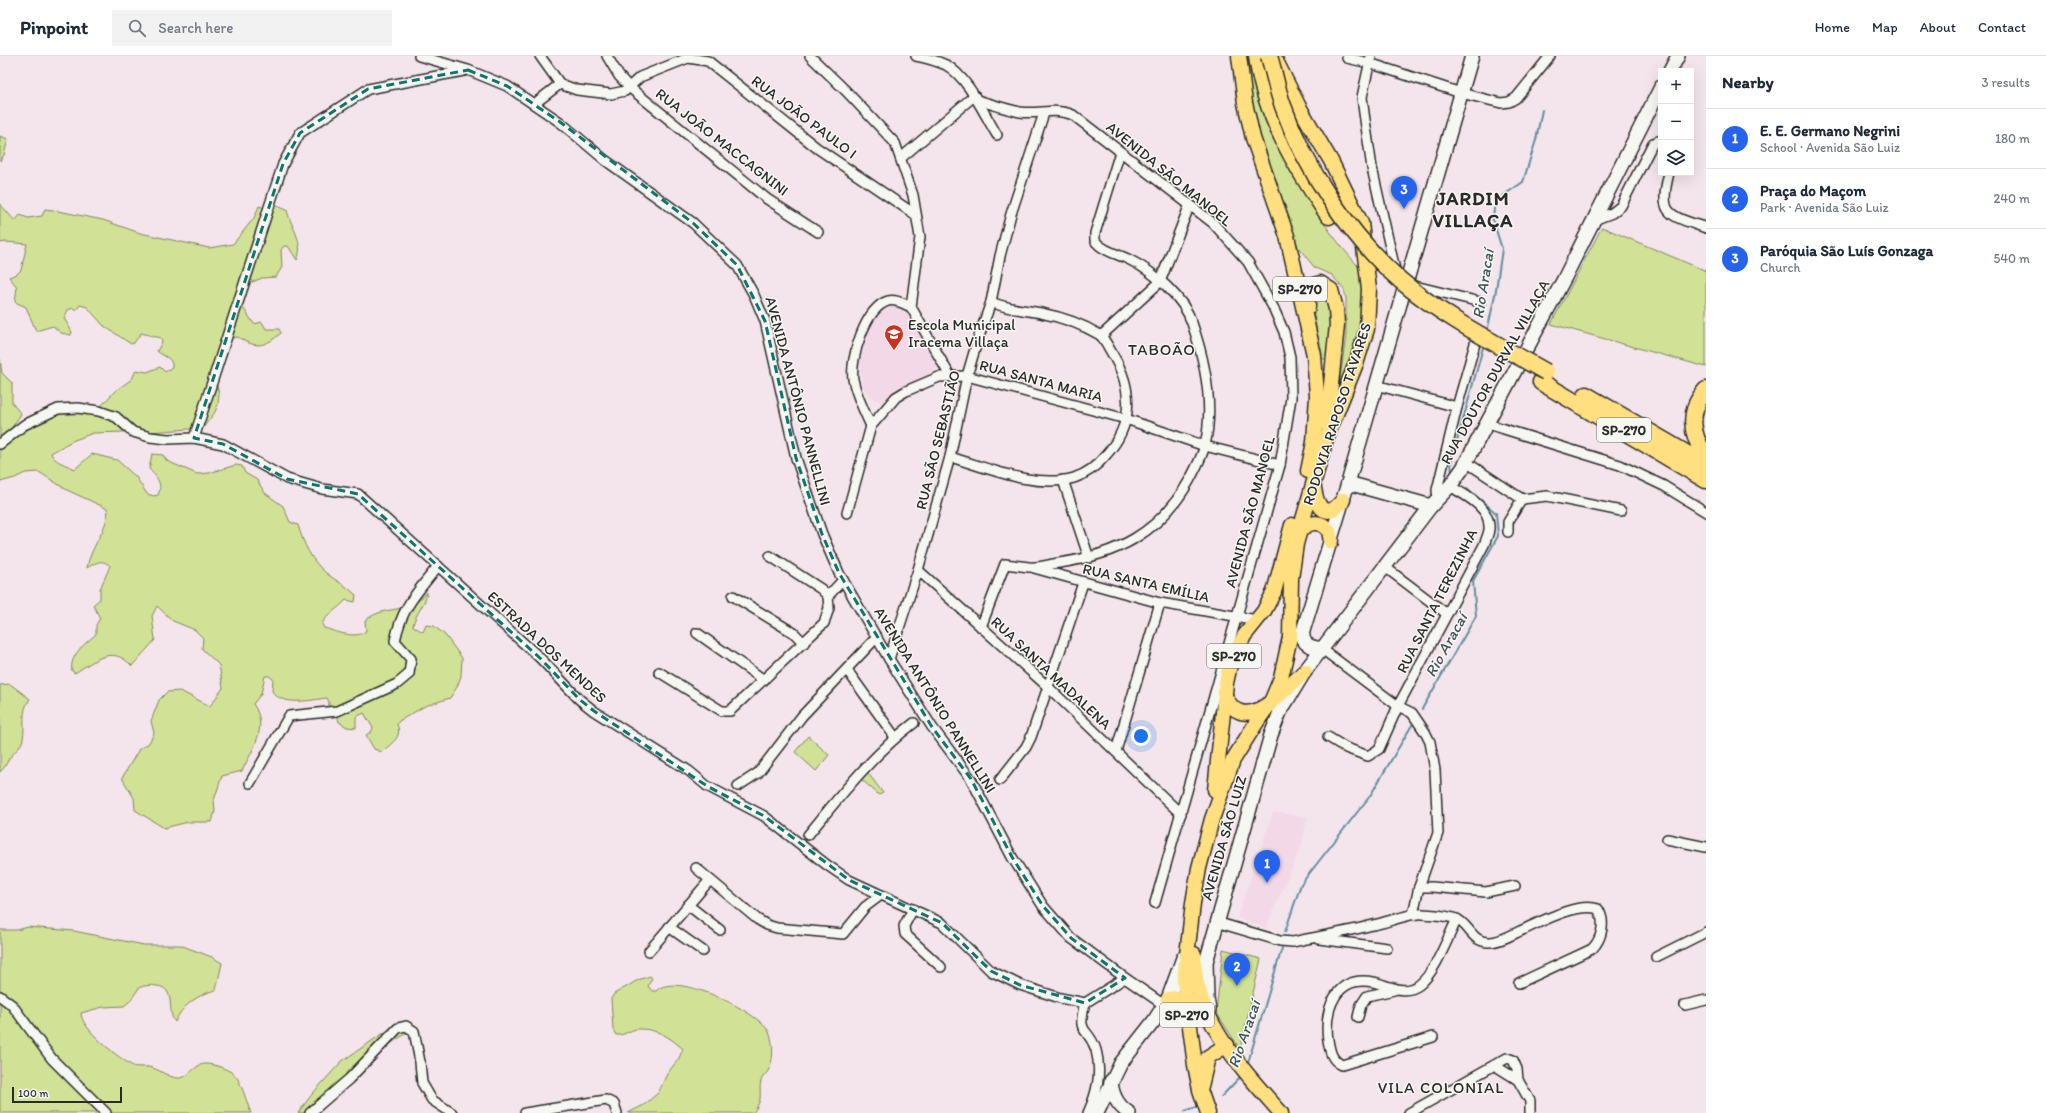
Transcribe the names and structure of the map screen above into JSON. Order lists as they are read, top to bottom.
{
  "streets": {
    "highway": ["SP-270"],
    "main road": ["RUA DOUTOR DURVAL VILLAÇA", "RODOVIA RAPOSO TAVARES", "AVENIDA SÃO LUIZ"],
    "street": [
      "RUA JOÃO PAULO I",
      "RUA JOÃO MACCAGNINI",
      "AVENIDA SÃO MANOEL",
      "RUA SANTA MARIA",
      "AVENIDA ANTÔNIO PANNELLINI",
      "RUA SÃO SEBASTIÃO",
      "RUA SANTA EMÍLIA",
      "RUA SANTA TEREZINHA",
      "ESTRADA DOS MENDES",
      "RUA SANTA MADALENA"
    ]
  },
  "crossings": [
    ["RUA JOÃO PAULO I", "RUA JOÃO MACCAGNINI"],
    ["AVENIDA SÃO MANOEL", "RUA SANTA MARIA"],
    ["AVENIDA SÃO MANOEL", "RUA SÃO SEBASTIÃO"],
    ["AVENIDA SÃO MANOEL", "RUA SANTA EMÍLIA"],
    ["AVENIDA SÃO MANOEL", "RUA SANTA MADALENA"],
    ["SP-270", "RODOVIA RAPOSO TAVARES"],
    ["SP-270", "RUA SANTA EMÍLIA"],
    ["RUA DOUTOR DURVAL VILLAÇA", "RUA SANTA TEREZINHA"],
    ["RUA DOUTOR DURVAL VILLAÇA", "AVENIDA SÃO LUIZ"],
    ["RUA SANTA MARIA", "RUA SÃO SEBASTIÃO"],
    ["AVENIDA ANTÔNIO PANNELLINI", "RUA SÃO SEBASTIÃO"],
    ["RUA SÃO SEBASTIÃO", "RUA SANTA MADALENA"]
  ],
  "districts": ["JARDIM VILLAÇA", "TABOÃO", "VILA COLONIAL"],
  "water": ["Rio Aracaí"],
  "places": {
    "school or university": ["Escola Municipal Iracema Villaça"]
  },
  "scale_bar": "100 m",
  "page": {
    "header": "Pinpoint",
    "search": "Search here",
    "nav": [
      "Home",
      "Map",
      "About",
      "Contact"
    ],
    "heading": ["Nearby", "3 results"],
    "map_buttons": ["+", "−"],
    "list": [
      {
        "mark": "1",
        "name": "E. E. Germano Negrini",
        "note": "School · Avenida São Luiz",
        "value": "180 m"
      },
      {
        "mark": "2",
        "name": "Praça do Maçom",
        "note": "Park · Avenida São Luiz",
        "value": "240 m"
      },
      {
        "mark": "3",
        "name": "Paróquia São Luís Gonzaga",
        "note": "Church",
        "value": "540 m"
      }
    ],
    "pins": ["3", "1", "2"],
    "scale": "100 m"
  }
}
